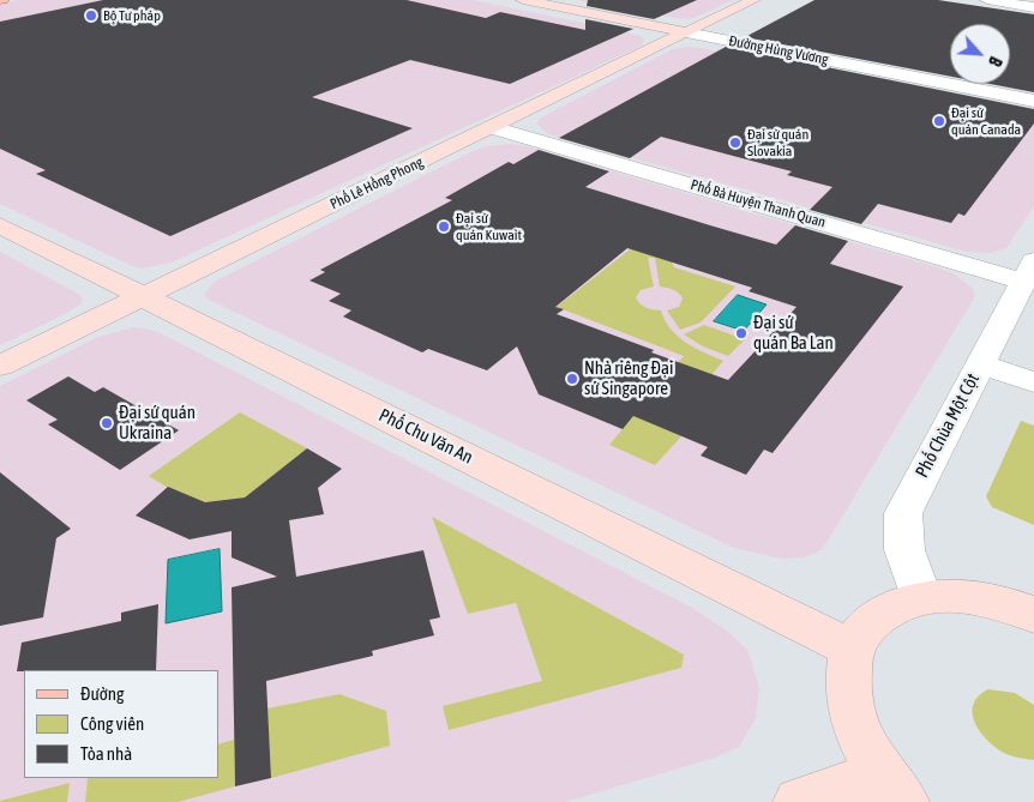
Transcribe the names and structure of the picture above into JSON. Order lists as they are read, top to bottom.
{
  "streets": {
    "street": [
      "Đường Hùng Vương",
      "Phố Lê Hồng Phong",
      "Phố Bà Huyện Thanh Quan",
      "Phố Chùa Một Cột",
      "Phố Chu Văn An"
    ]
  },
  "crossings": [
    ["Đường Hùng Vương", "Phố Lê Hồng Phong"],
    ["Phố Lê Hồng Phong", "Phố Bà Huyện Thanh Quan"],
    ["Phố Lê Hồng Phong", "Phố Chu Văn An"],
    ["Phố Bà Huyện Thanh Quan", "Phố Chùa Một Cột"]
  ],
  "places": [
    "Bộ Tư pháp",
    "Đại sứ quán Canada",
    "Đại sứ quán Slovakia",
    "Đại sứ quán Kuwait",
    "Đại sứ quán Ba Lan",
    "Nhà riêng Đại sứ Singapore",
    "Đại sứ quán Ukraina"
  ],
  "legend": ["Đường", "Công viên", "Tòa nhà"],
  "north": "bottom right"
}
